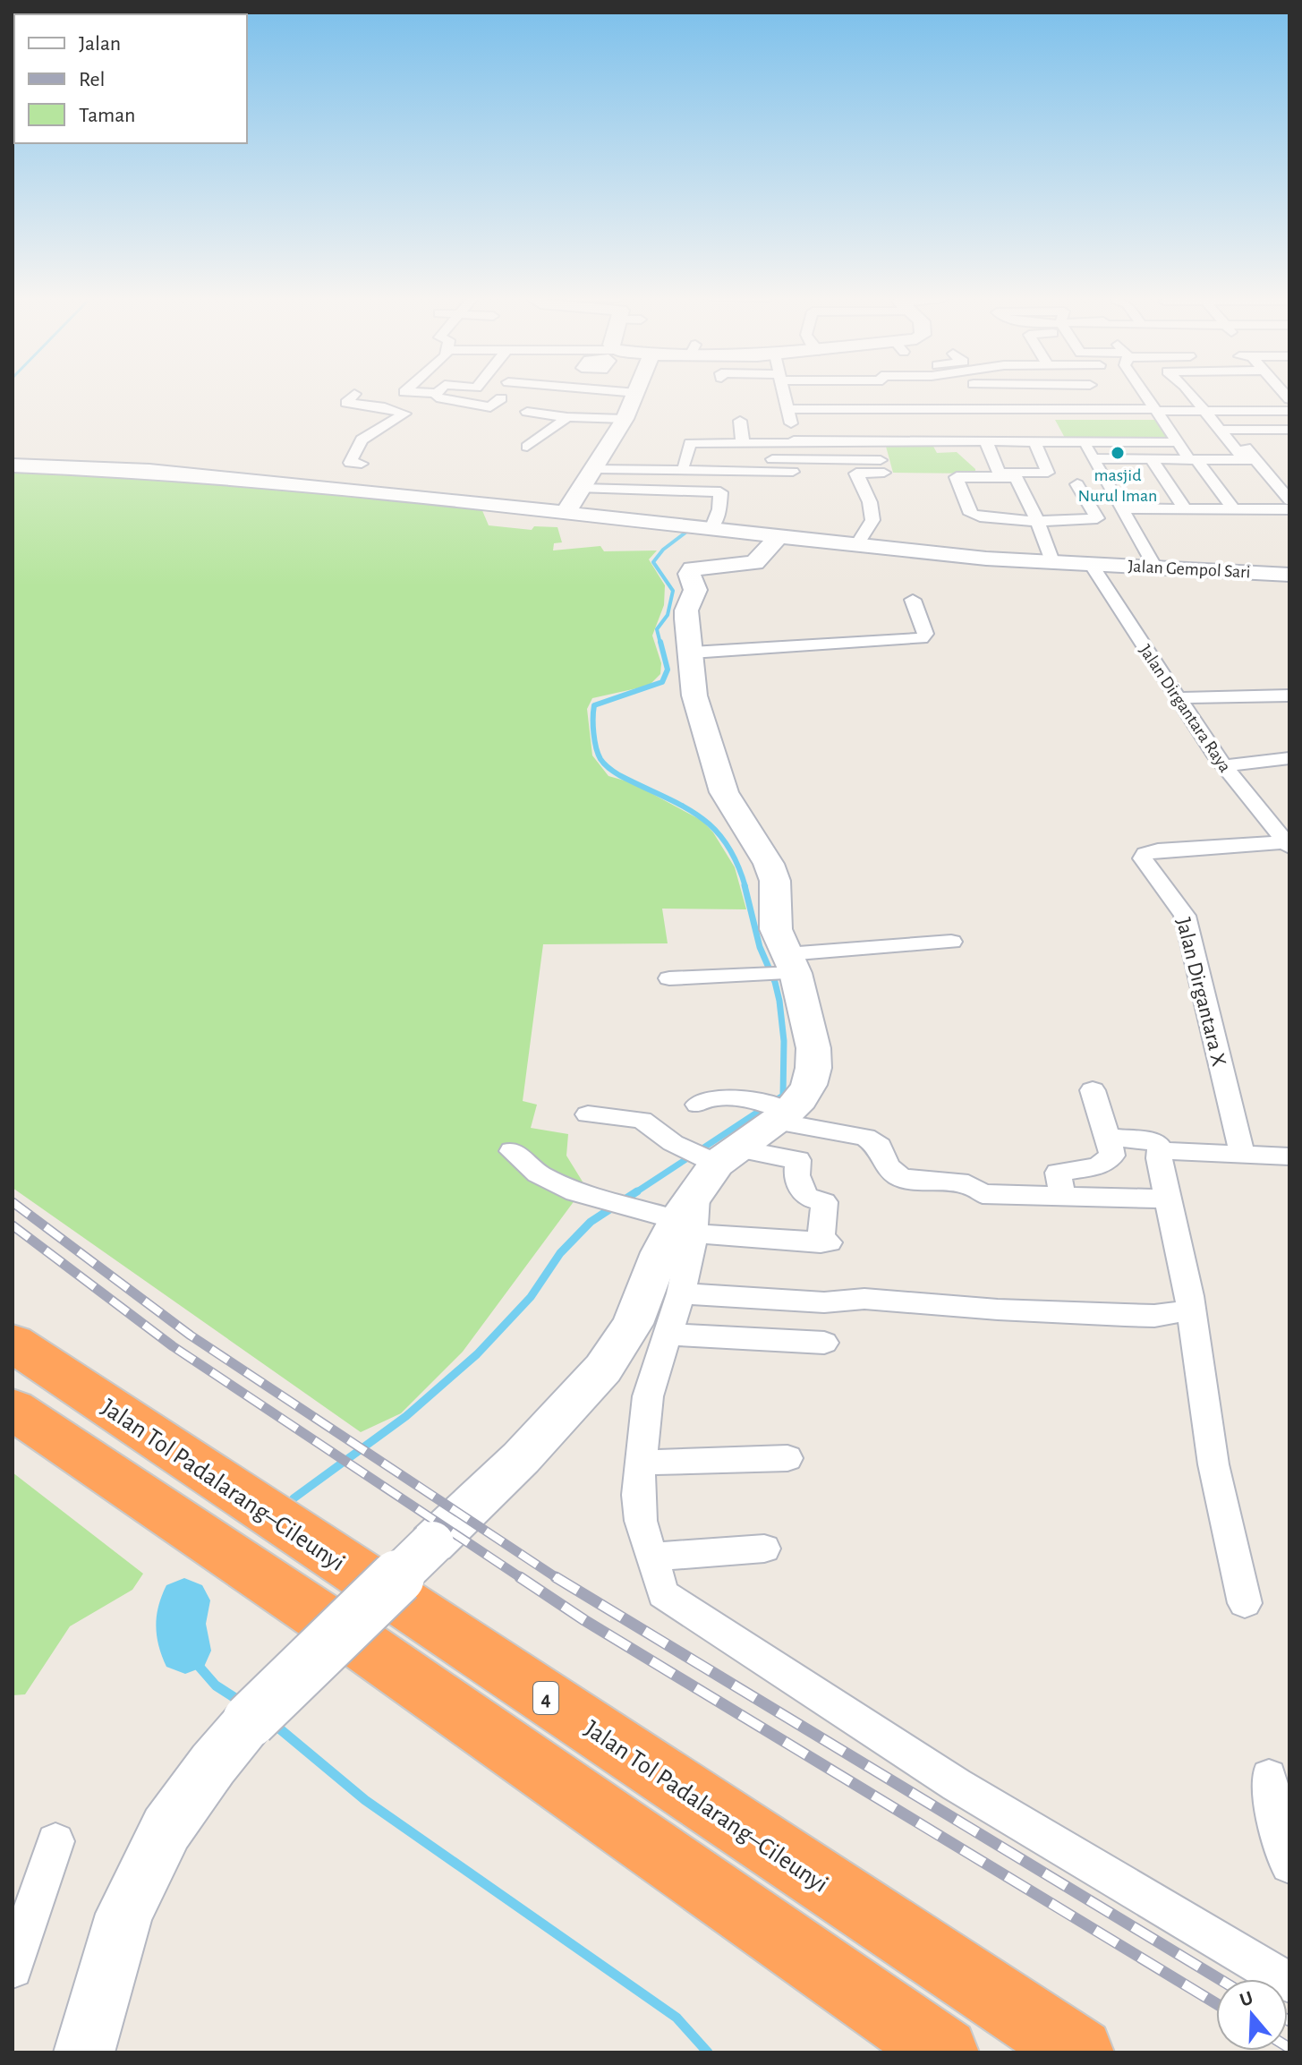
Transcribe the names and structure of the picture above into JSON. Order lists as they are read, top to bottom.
{
  "streets": {
    "highway": ["Jalan Tol Padalarang–Cileunyi", "4"],
    "street": ["Jalan Gempol Sari", "Jalan Dirgantara Raya", "Jalan Dirgantara X"]
  },
  "crossings": [
    ["Jalan Gempol Sari", "Jalan Dirgantara Raya"],
    ["Jalan Dirgantara Raya", "Jalan Dirgantara X"]
  ],
  "places": ["masjid Nurul Iman"],
  "legend": ["Jalan", "Rel", "Taman"],
  "north": "top"
}
